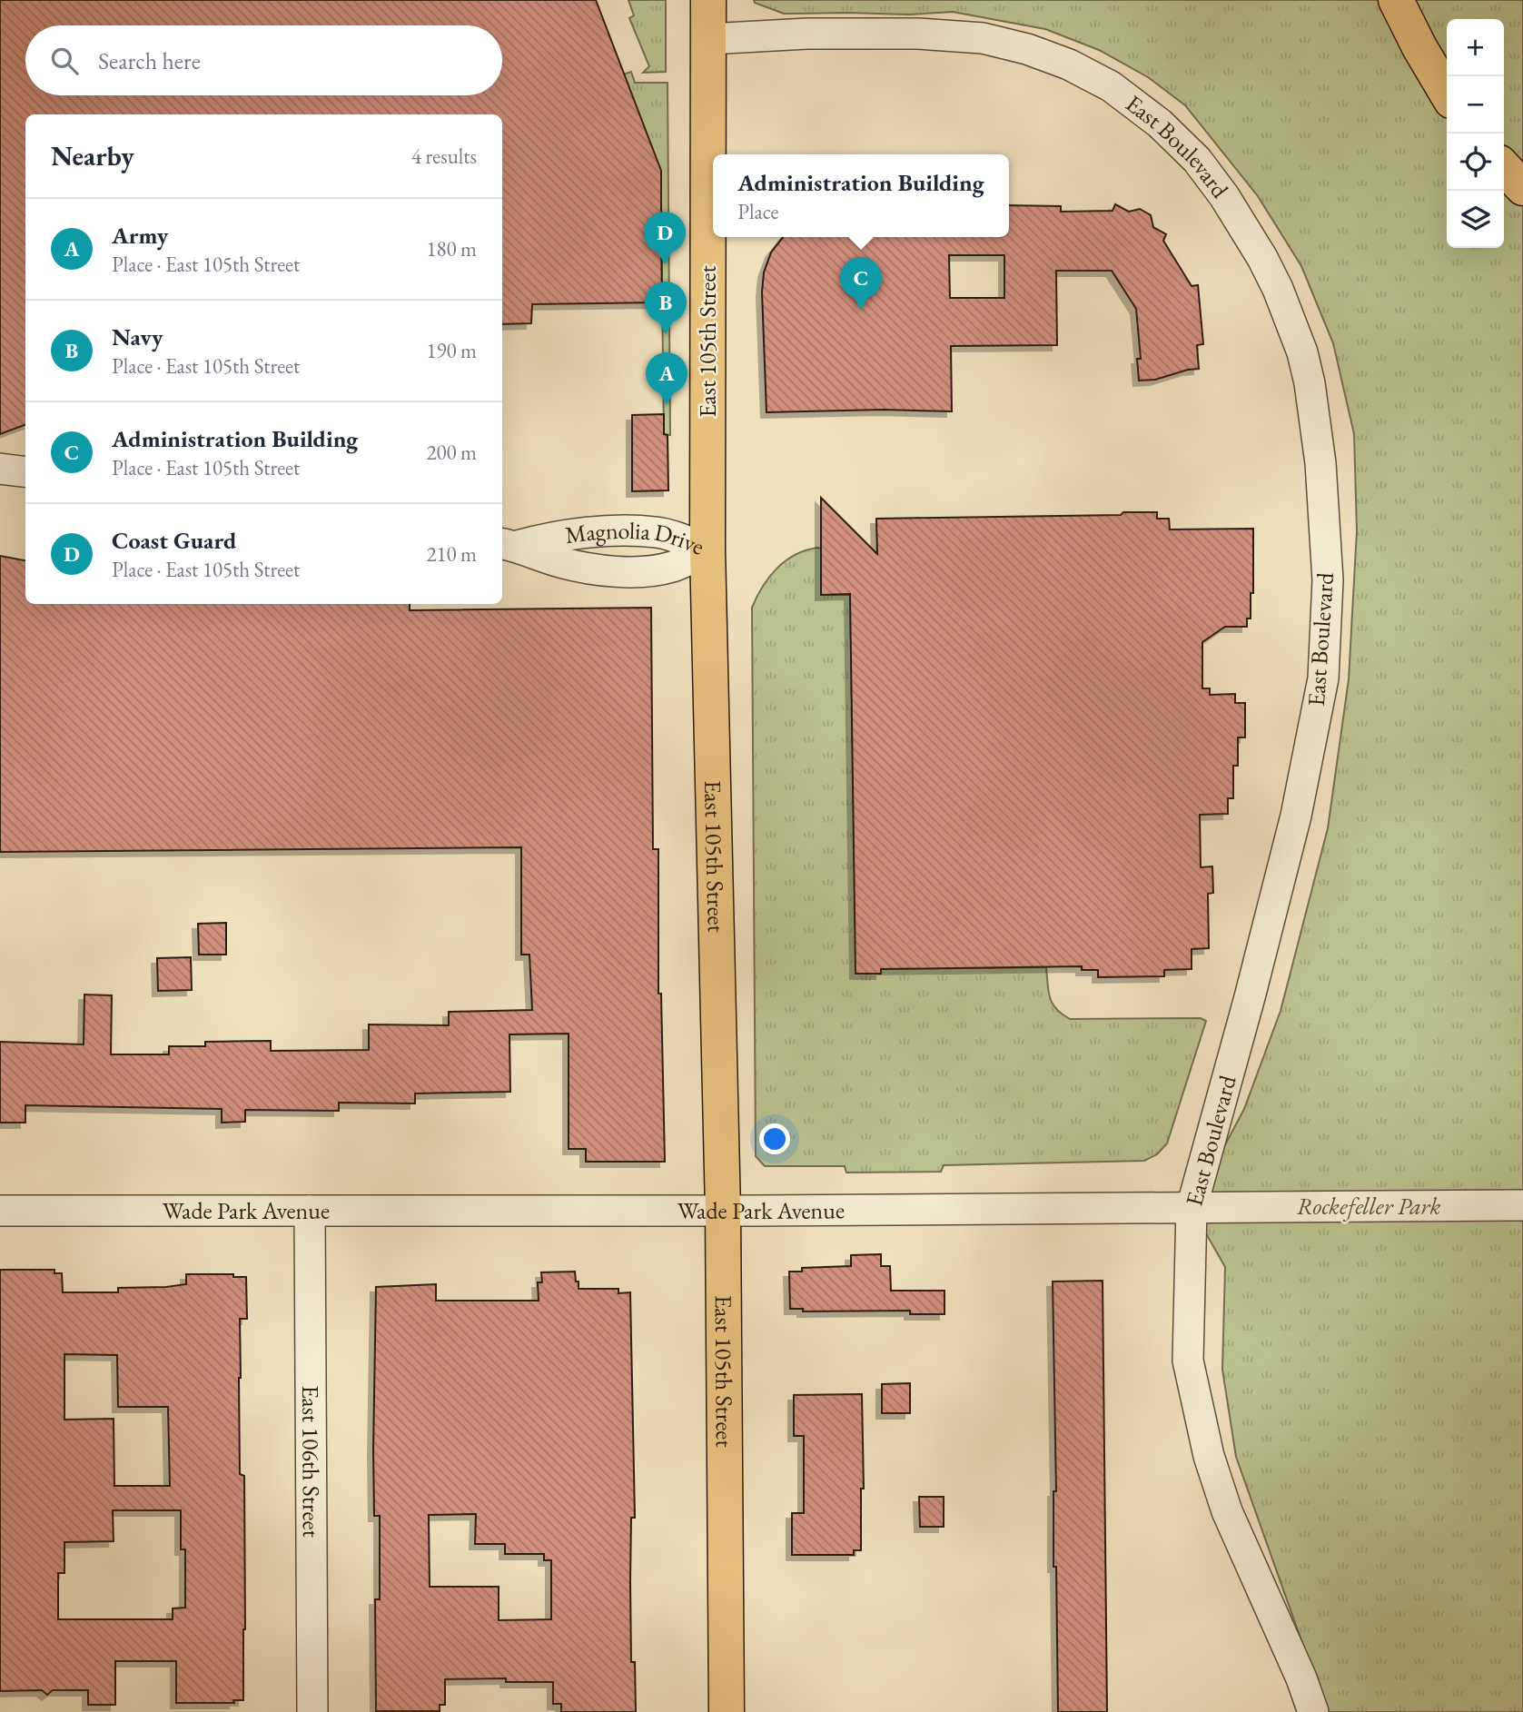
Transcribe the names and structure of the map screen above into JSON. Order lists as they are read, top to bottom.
{
  "streets": {
    "main road": ["East 105th Street"],
    "street": [
      "East Boulevard",
      "Magnolia Drive",
      "Wade Park Avenue",
      "East 106th Street"
    ]
  },
  "crossings": [
    ["East Boulevard", "East 105th Street"],
    ["East Boulevard", "Wade Park Avenue"],
    ["East 105th Street", "Magnolia Drive"],
    ["East 105th Street", "Wade Park Avenue"],
    ["Wade Park Avenue", "East 106th Street"]
  ],
  "parks": ["Rockefeller Park"],
  "page": {
    "map_buttons": ["+", "−"],
    "search": "Search here",
    "heading": ["Nearby", "4 results"],
    "popup": ["Administration Building", "Place"],
    "list": [
      {
        "mark": "A",
        "name": "Army",
        "note": "Place · East 105th Street",
        "value": "180 m"
      },
      {
        "mark": "B",
        "name": "Navy",
        "note": "Place · East 105th Street",
        "value": "190 m"
      },
      {
        "mark": "C",
        "name": "Administration Building",
        "note": "Place · East 105th Street",
        "value": "200 m"
      },
      {
        "mark": "D",
        "name": "Coast Guard",
        "note": "Place · East 105th Street",
        "value": "210 m"
      }
    ],
    "pins": [
      "D",
      "C",
      "B",
      "A"
    ]
  }
}
